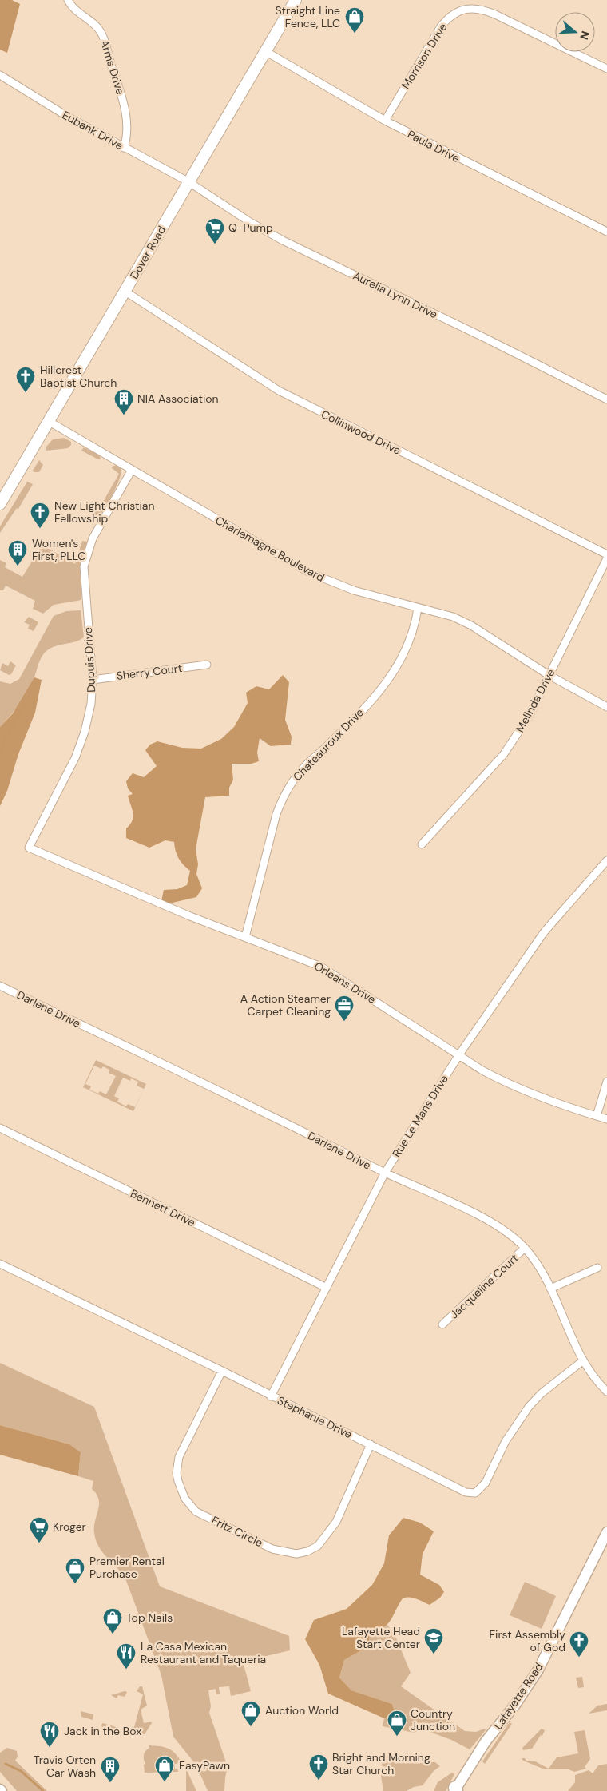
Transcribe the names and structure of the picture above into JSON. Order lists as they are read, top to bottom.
{
  "streets": {
    "main road": ["Dover Road", "Lafayette Road"],
    "street": [
      "Morrison Drive",
      "Arms Drive",
      "Eubank Drive",
      "Paula Drive",
      "Aurelia Lynn Drive",
      "Collinwood Drive",
      "Charlemagne Boulevard",
      "Dupuis Drive",
      "Sherry Court",
      "Melinda Drive",
      "Chateauroux Drive",
      "Orleans Drive",
      "Darlene Drive",
      "Rue Le Mans Drive",
      "Bennett Drive",
      "Jacqueline Court",
      "Stephanie Drive",
      "Fritz Circle"
    ]
  },
  "crossings": [
    ["Morrison Drive", "Paula Drive"],
    ["Arms Drive", "Eubank Drive"],
    ["Eubank Drive", "Dover Road"],
    ["Eubank Drive", "Aurelia Lynn Drive"],
    ["Paula Drive", "Dover Road"],
    ["Dover Road", "Aurelia Lynn Drive"],
    ["Dover Road", "Collinwood Drive"],
    ["Dover Road", "Charlemagne Boulevard"],
    ["Charlemagne Boulevard", "Dupuis Drive"],
    ["Charlemagne Boulevard", "Melinda Drive"],
    ["Charlemagne Boulevard", "Chateauroux Drive"],
    ["Dupuis Drive", "Sherry Court"],
    ["Dupuis Drive", "Orleans Drive"],
    ["Chateauroux Drive", "Orleans Drive"],
    ["Orleans Drive", "Rue Le Mans Drive"],
    ["Darlene Drive", "Rue Le Mans Drive"],
    ["Darlene Drive", "Jacqueline Court"],
    ["Darlene Drive", "Stephanie Drive"],
    ["Rue Le Mans Drive", "Bennett Drive"],
    ["Rue Le Mans Drive", "Stephanie Drive"],
    ["Stephanie Drive", "Fritz Circle"]
  ],
  "places": {
    "shop": [
      "Straight Line Fence, LLC",
      "Premier Rental Purchase",
      "Top Nails",
      "Auction World",
      "Country Junction",
      "EasyPawn"
    ],
    "supermarket": ["Q-Pump", "Kroger"],
    "church": [
      "Hillcrest Baptist Church",
      "New Light Christian Fellowship",
      "First Assembly of God",
      "Bright and Morning Star Church"
    ],
    "building": ["NIA Association", "Women's First, PLLC", "Travis Orten Car Wash"],
    "office": ["A Action Steamer Carpet Cleaning"],
    "school or university": ["Lafayette Head Start Center"],
    "restaurant": ["La Casa Mexican Restaurant and Taqueria", "Jack in the Box"]
  },
  "north": "right"
}
